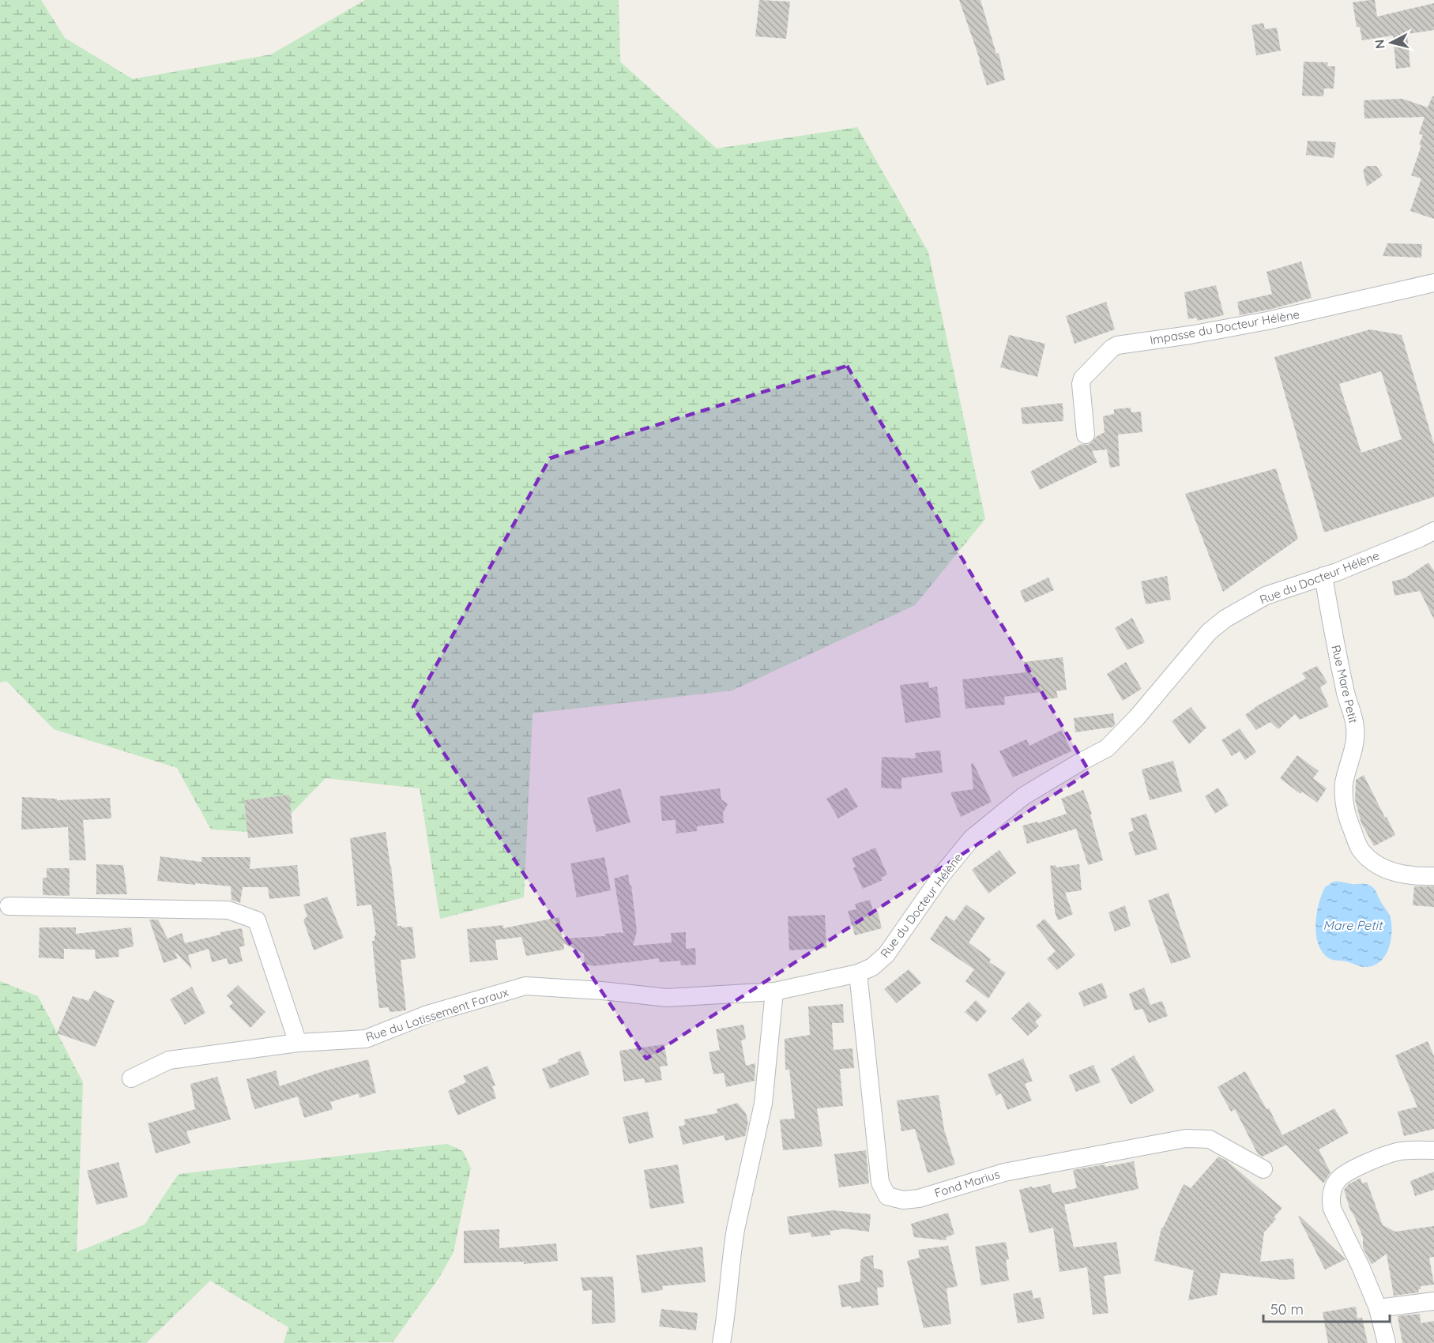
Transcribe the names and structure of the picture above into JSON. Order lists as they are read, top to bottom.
{
  "streets": {
    "street": [
      "Impasse du Docteur Hélène",
      "Rue du Docteur Hélène",
      "Rue Mare Petit",
      "Rue du Lotissement Faraux",
      "Fond Marius"
    ]
  },
  "crossings": [
    ["Rue du Docteur Hélène", "Rue Mare Petit"],
    ["Rue du Docteur Hélène", "Rue du Lotissement Faraux"],
    ["Rue du Docteur Hélène", "Fond Marius"]
  ],
  "water": ["Mare Petit"],
  "scale_bar": "50 m",
  "north": "left"
}
